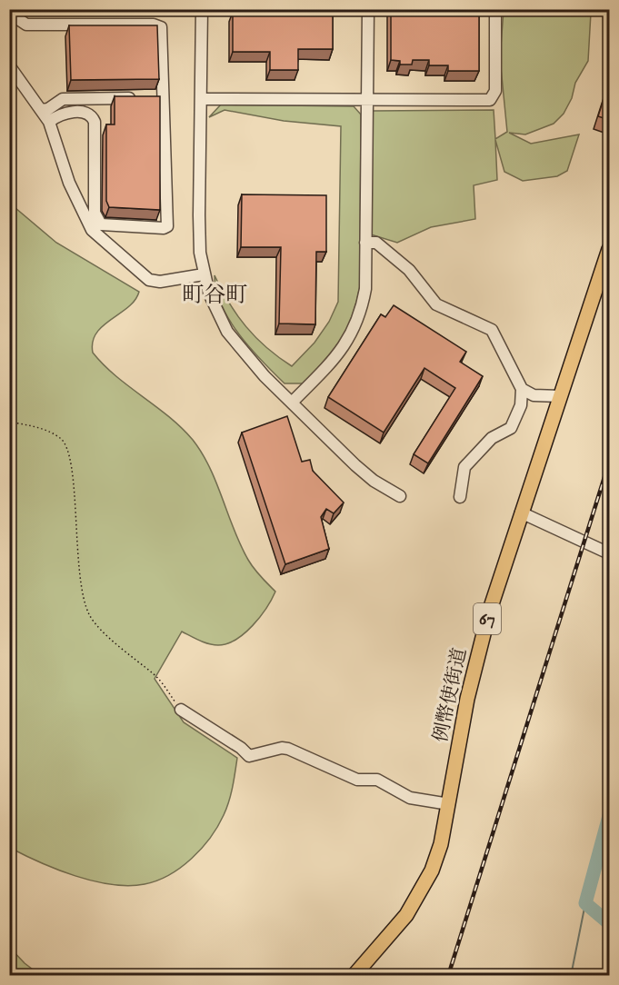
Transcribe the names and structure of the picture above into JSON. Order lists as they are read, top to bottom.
{
  "streets": {
    "main road": ["67", "例幣使街道"]
  },
  "districts": ["町谷町"]
}
